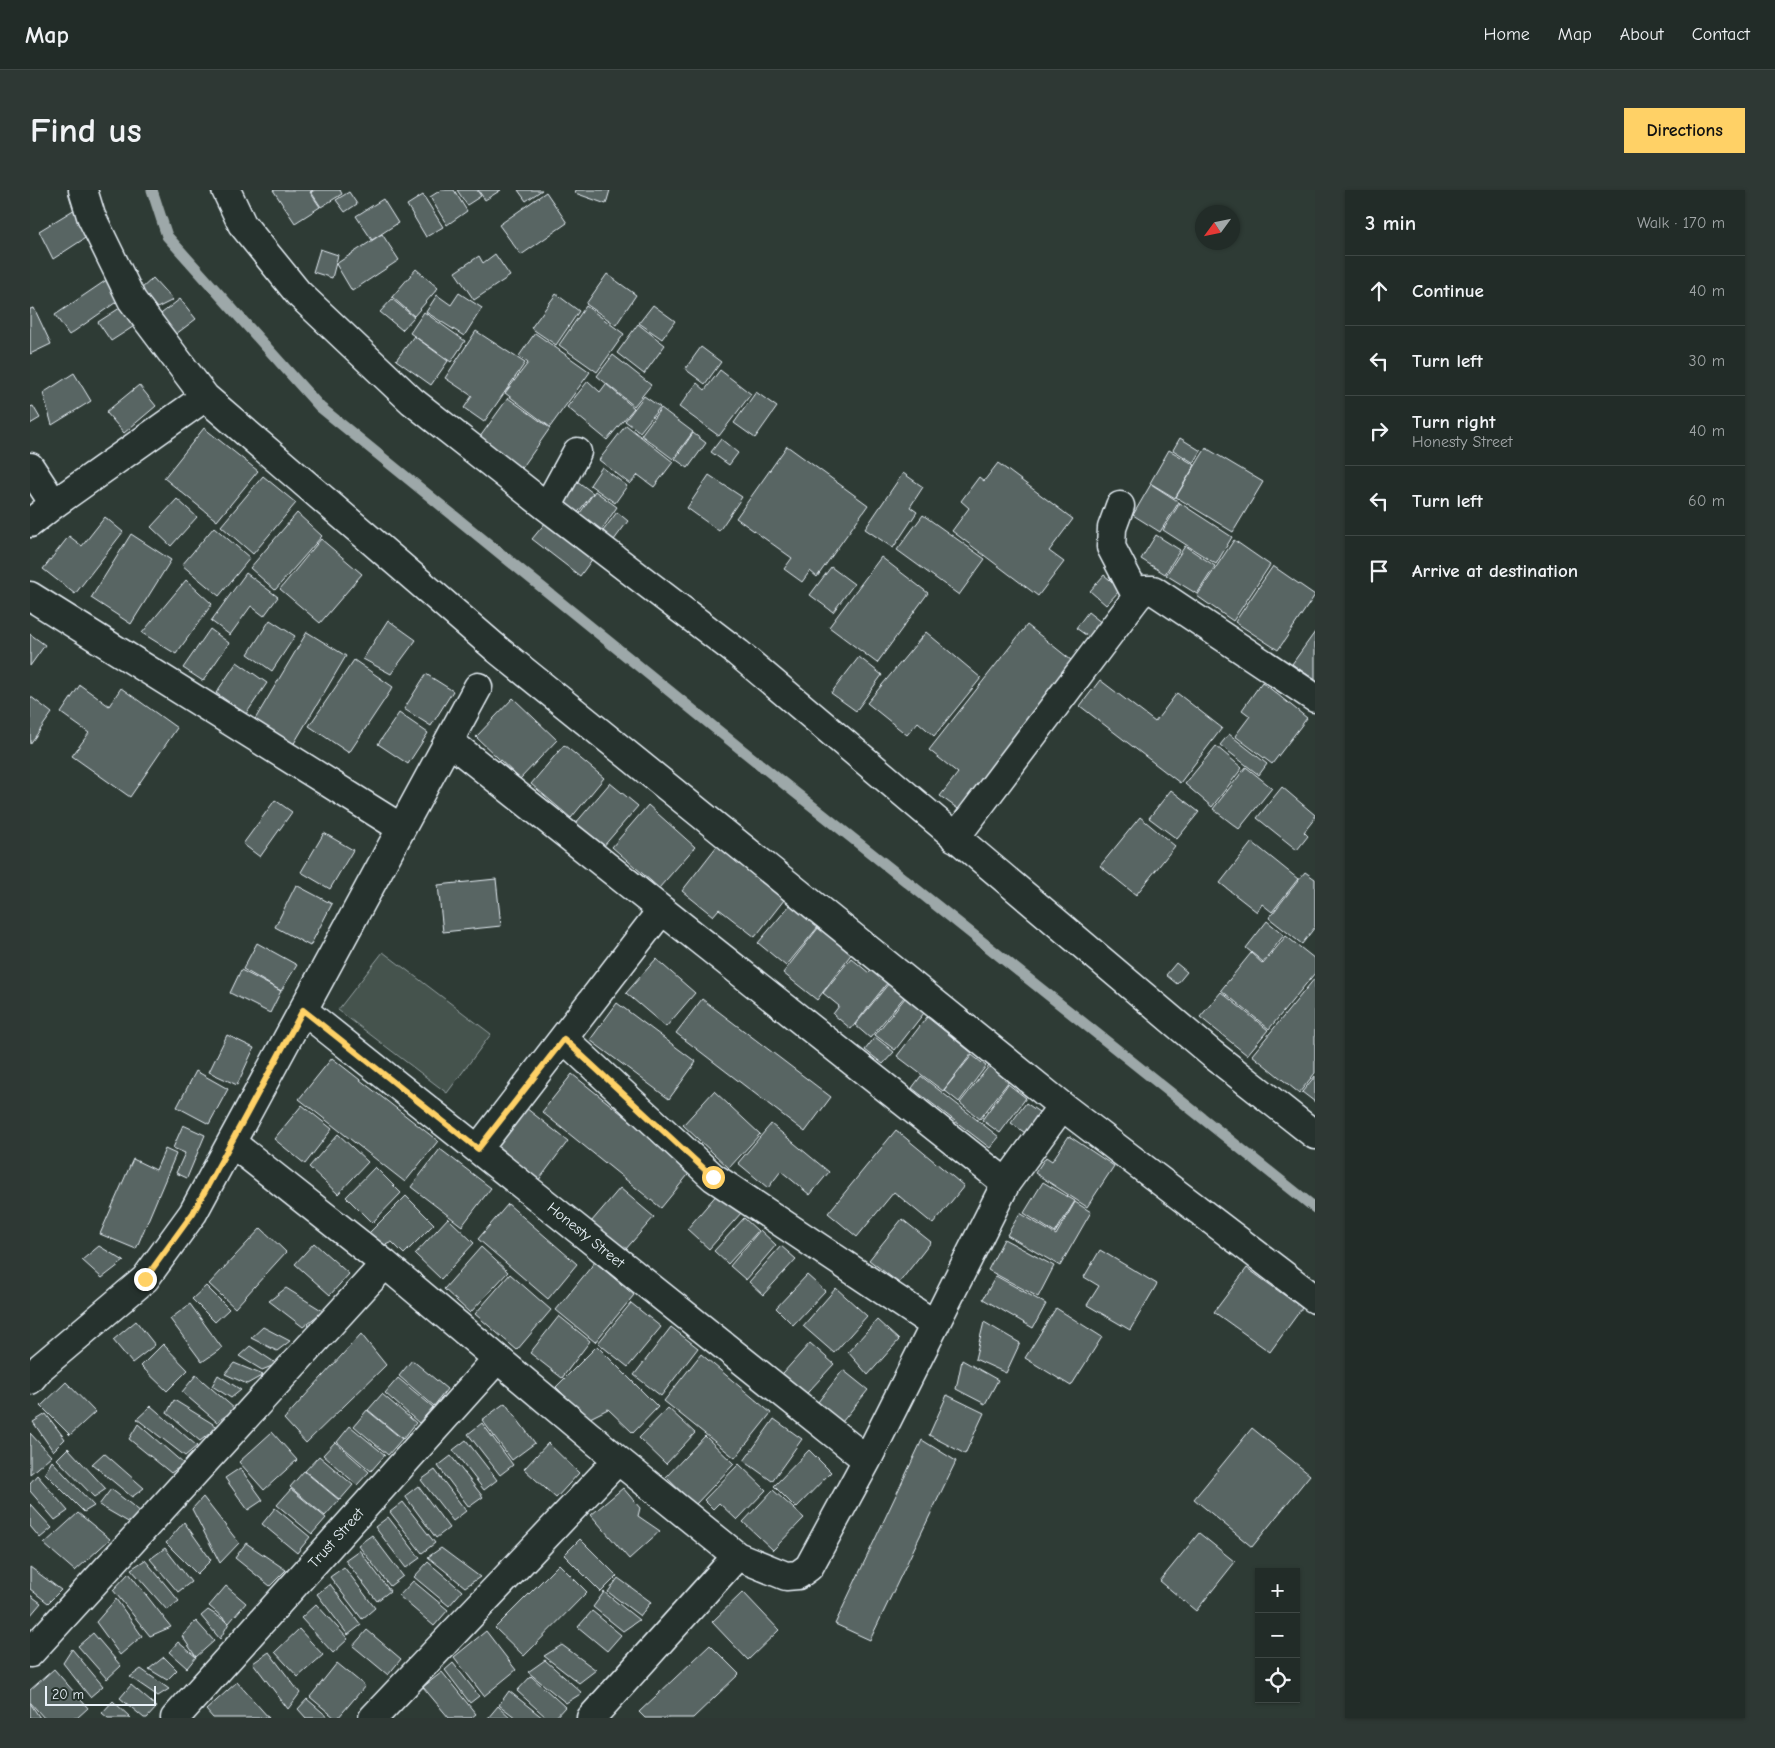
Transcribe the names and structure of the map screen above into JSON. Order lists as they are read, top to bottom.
{
  "streets": {
    "street": ["Honesty Street", "Trust Street"]
  },
  "scale_bar": "20 m",
  "north": "bottom left",
  "page": {
    "header": "Map",
    "nav": [
      "Home",
      "Map",
      "About",
      "Contact"
    ],
    "buttons": "Directions",
    "title": "Find us",
    "heading": ["3 min", "Walk · 170 m"],
    "list": [
      ["Continue", "40 m"],
      ["Turn left", "30 m"],
      ["Turn right", "Honesty Street", "40 m"],
      ["Turn left", "60 m"],
      "Arrive at destination"
    ],
    "map_buttons": ["+", "−"],
    "scale": "20 m"
  }
}
